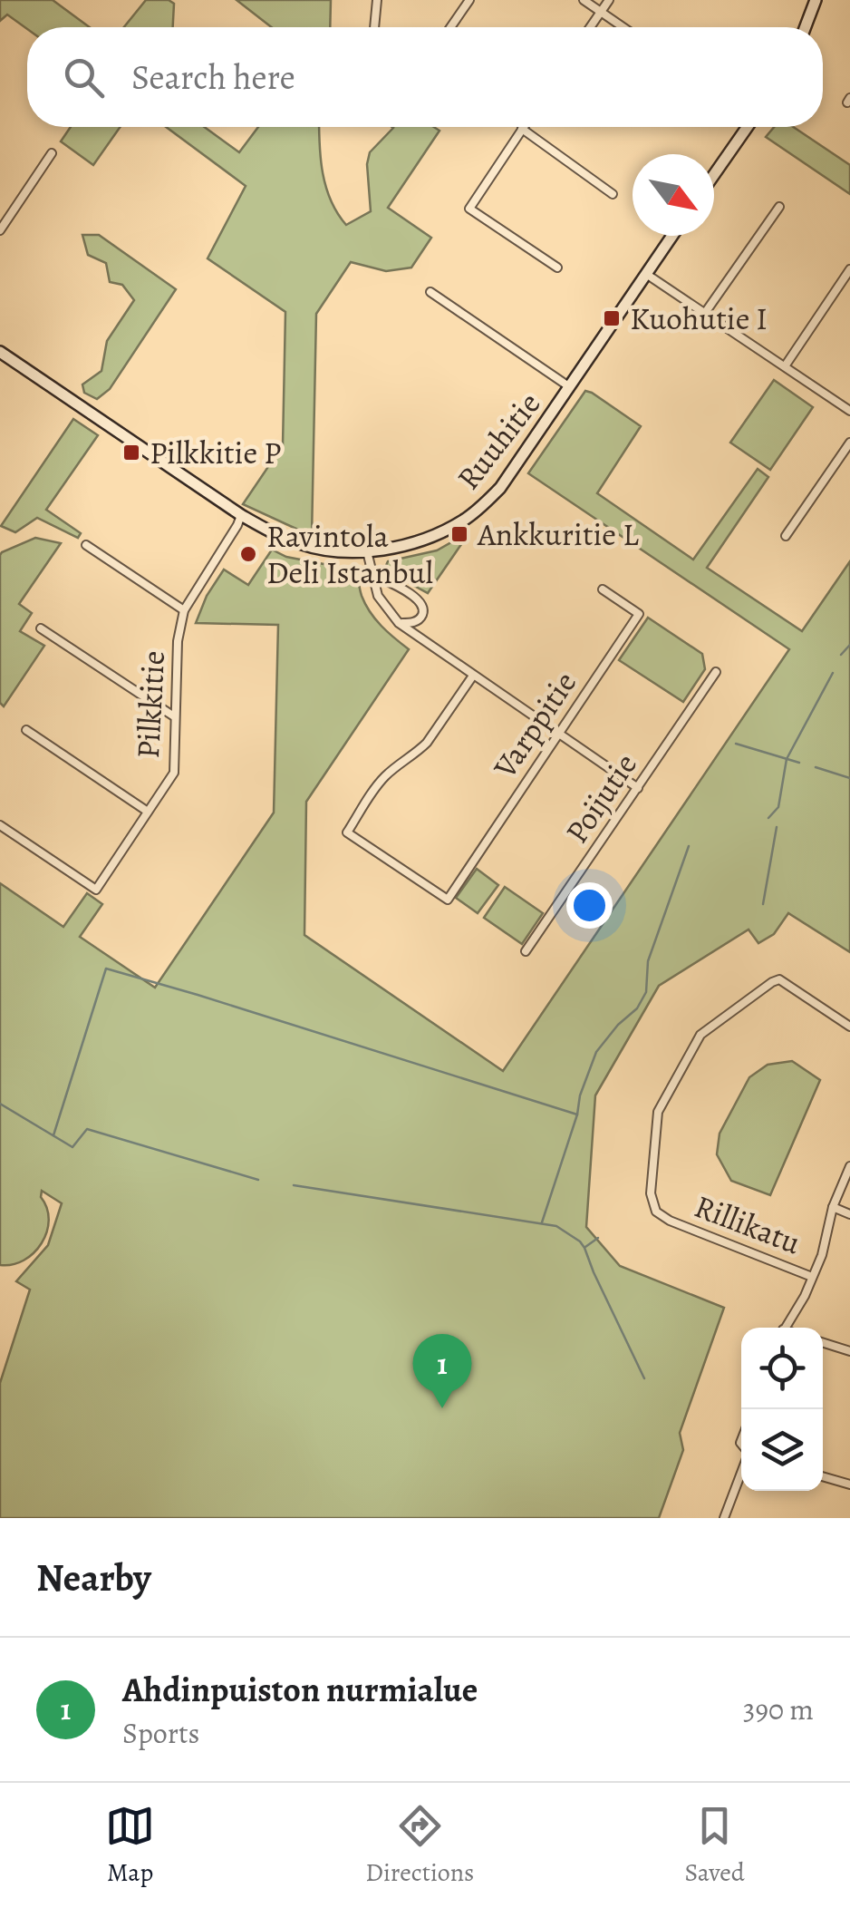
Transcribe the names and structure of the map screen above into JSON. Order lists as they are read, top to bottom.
{
  "streets": {
    "street": [
      "Ruuhitie",
      "Pilkkitie",
      "Varppitie",
      "Poijutie",
      "Rillikatu"
    ]
  },
  "crossings": [
    ["Ruuhitie", "Pilkkitie"]
  ],
  "places": {
    "transit": ["Kuohutie I", "Pilkkitie P", "Ankkuritie L"],
    "other": ["Ravintola Deli Istanbul"]
  },
  "north": "bottom right",
  "page": {
    "search": "Search here",
    "pins": "1",
    "heading": "Nearby",
    "list": [
      {
        "mark": "1",
        "name": "Ahdinpuiston nurmialue",
        "note": "Sports",
        "value": "390 m"
      }
    ],
    "nav": ["Map", "Directions", "Saved"]
  }
}
